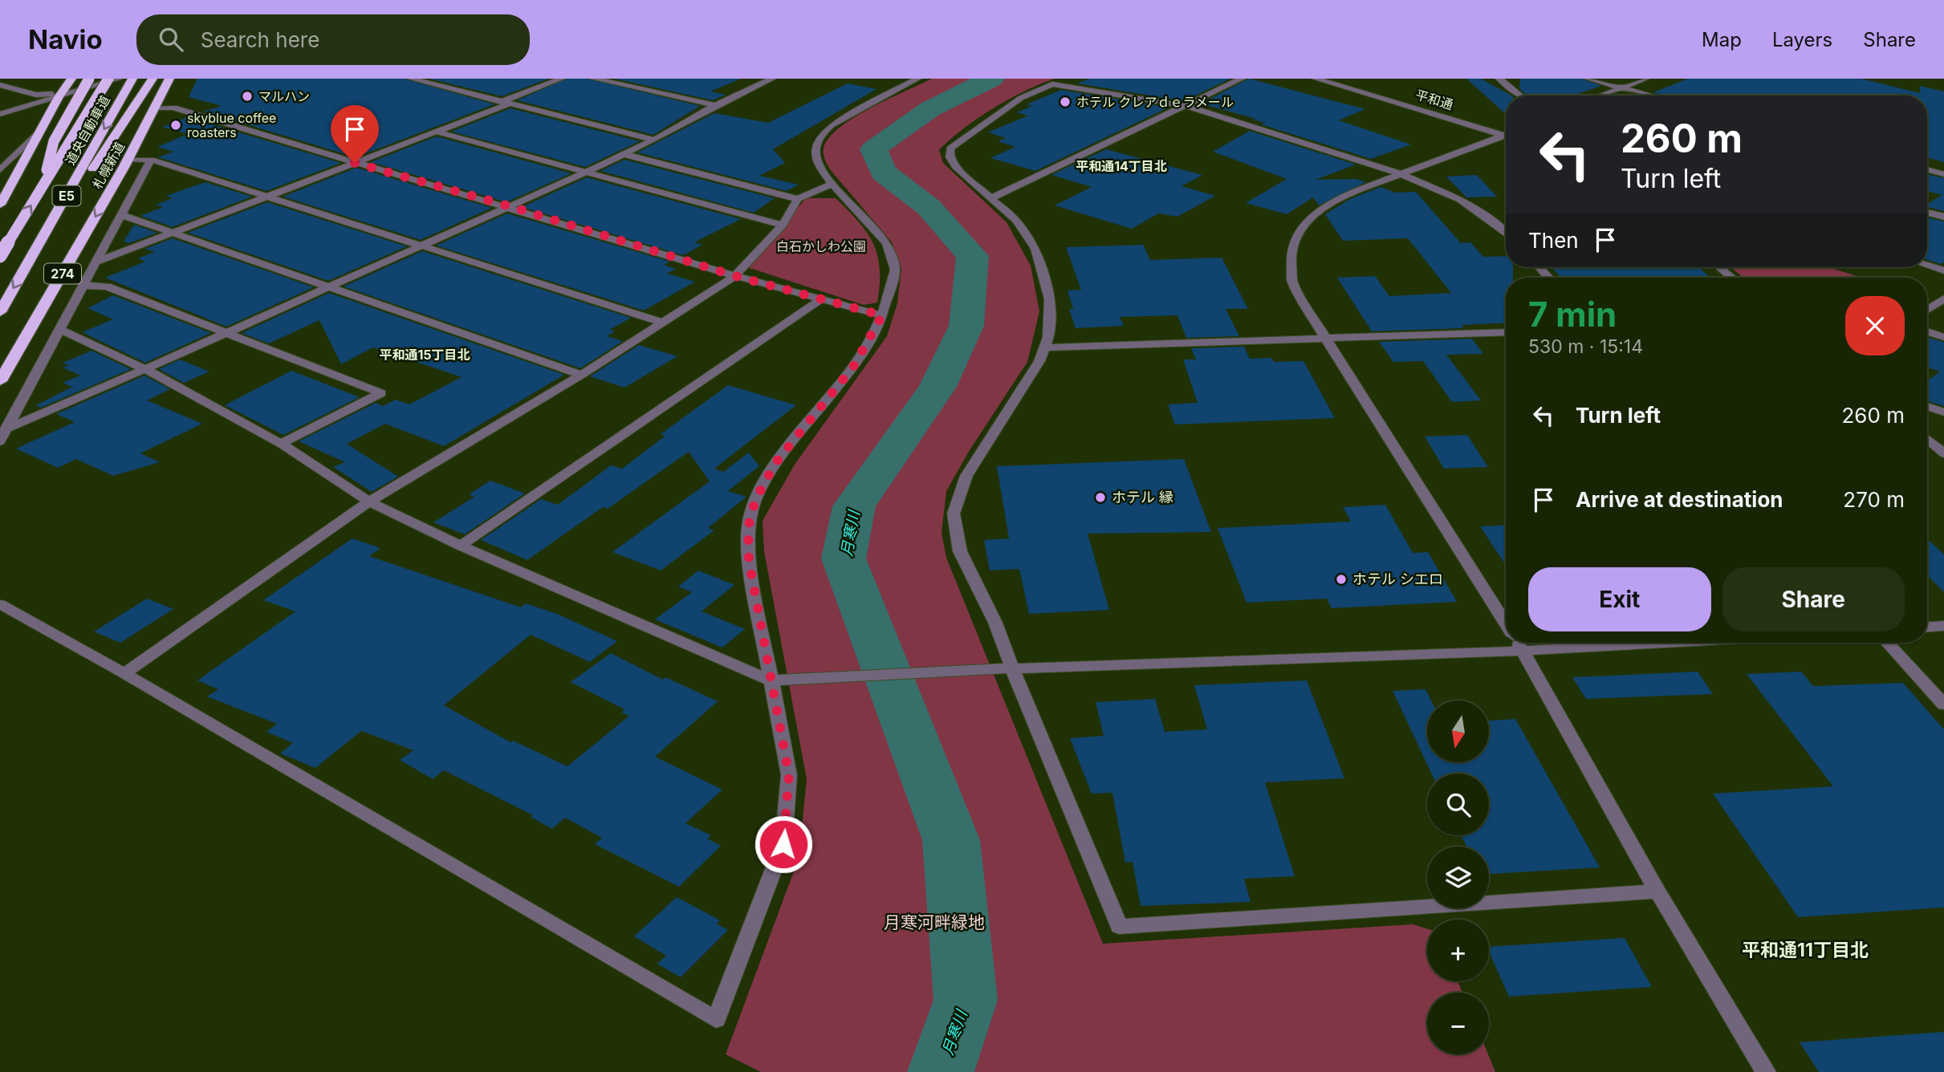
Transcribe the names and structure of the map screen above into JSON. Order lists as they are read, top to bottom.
{
  "streets": {
    "highway": [
      "道央自動車道",
      "札幌新道",
      "E5",
      "274"
    ],
    "street": ["平和通"]
  },
  "districts": ["平和通14丁目北", "平和通15丁目北", "平和通11丁目北"],
  "water": ["月寒川"],
  "parks": ["白石かしわ公園", "月寒河畔緑地"],
  "places": [
    "マルハン",
    "ホテル クレアｄｅラメール",
    "skyblue coffee roasters",
    "ホテル 縁",
    "ホテル シエロ"
  ],
  "north": "bottom",
  "page": {
    "header": "Navio",
    "search": "Search here",
    "nav": ["Map", "Layers", "Share"],
    "turn": ["260 m", "Turn left"],
    "then": "Then",
    "heading": ["7 min", "530 m · 15:14"],
    "list": [
      {
        "name": "Turn left",
        "value": "260 m"
      },
      {
        "name": "Arrive at destination",
        "value": "270 m"
      }
    ],
    "buttons": ["Exit", "Share"],
    "map_buttons": ["+", "−"]
  }
}
